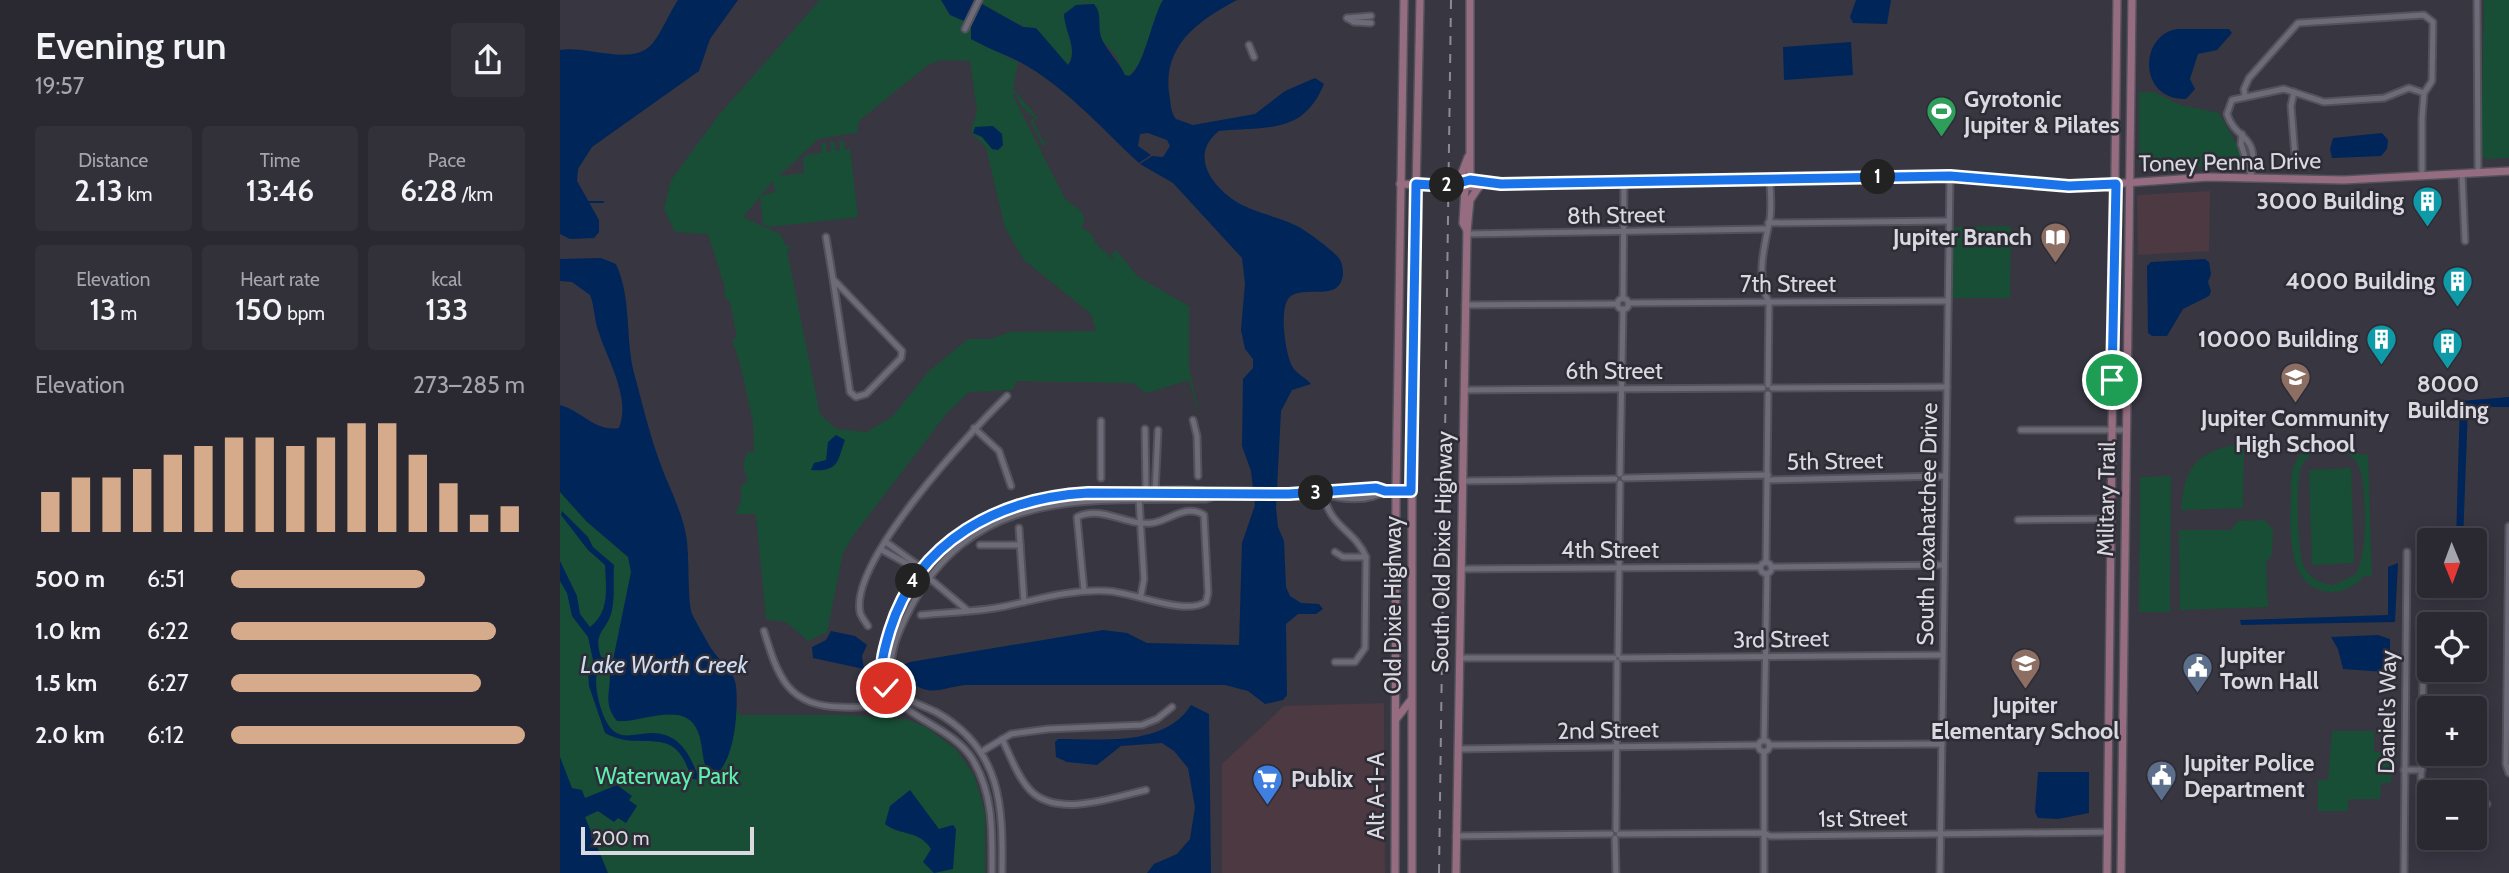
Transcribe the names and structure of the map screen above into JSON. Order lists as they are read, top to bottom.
{
  "streets": {
    "main road": [
      "Toney Penna Drive",
      "Military Trail",
      "South Old Dixie Highway",
      "Old Dixie Highway",
      "Alt A-1-A"
    ],
    "street": [
      "8th Street",
      "7th Street",
      "6th Street",
      "5th Street",
      "South Loxahatchee Drive",
      "4th Street",
      "3rd Street",
      "Daniel's Way",
      "2nd Street",
      "1st Street"
    ]
  },
  "crossings": [
    ["Toney Penna Drive", "Military Trail"],
    ["Toney Penna Drive", "South Loxahatchee Drive"],
    ["Toney Penna Drive", "South Old Dixie Highway"],
    ["Toney Penna Drive", "Old Dixie Highway"],
    ["8th Street", "South Loxahatchee Drive"],
    ["8th Street", "South Old Dixie Highway"],
    ["7th Street", "South Loxahatchee Drive"],
    ["6th Street", "South Loxahatchee Drive"],
    ["6th Street", "South Old Dixie Highway"],
    ["5th Street", "South Loxahatchee Drive"],
    ["5th Street", "South Old Dixie Highway"],
    ["Military Trail", "1st Street"],
    ["South Loxahatchee Drive", "3rd Street"],
    ["South Loxahatchee Drive", "1st Street"],
    ["4th Street", "South Old Dixie Highway"],
    ["South Old Dixie Highway", "3rd Street"],
    ["South Old Dixie Highway", "2nd Street"],
    ["South Old Dixie Highway", "1st Street"],
    ["Old Dixie Highway", "Alt A-1-A"]
  ],
  "water": ["Lake Worth Creek"],
  "parks": ["Waterway Park"],
  "places": {
    "sports": ["Gyrotonic Jupiter & Pilates"],
    "building": [
      "3000 Building",
      "4000 Building",
      "10000 Building",
      "8000 Building"
    ],
    "library": ["Jupiter Branch"],
    "school or university": ["Jupiter Community High School", "Jupiter Elementary School"],
    "public building": ["Jupiter Town Hall", "Jupiter Police Department"],
    "supermarket": ["Publix"]
  },
  "scale_bar": "200 m",
  "north": "bottom",
  "page": {
    "heading": ["Evening run", "19:57"],
    "stats": [
      ["Distance", "2.13 km"],
      ["Time", "13:46"],
      ["Pace", "6:28 /km"],
      ["Elevation", "13 m"],
      ["Heart rate", "150 bpm"],
      ["kcal", "133"]
    ],
    "pins": [
      "1",
      "2",
      "3",
      "4"
    ],
    "chart": ["Elevation", "273–285 m"],
    "map_buttons": ["+", "−"],
    "list": [
      {
        "name": "500 m",
        "note": "6:51"
      },
      {
        "name": "1.0 km",
        "note": "6:22"
      },
      {
        "name": "1.5 km",
        "note": "6:27"
      },
      {
        "name": "2.0 km",
        "note": "6:12"
      }
    ],
    "scale": "200 m"
  }
}
